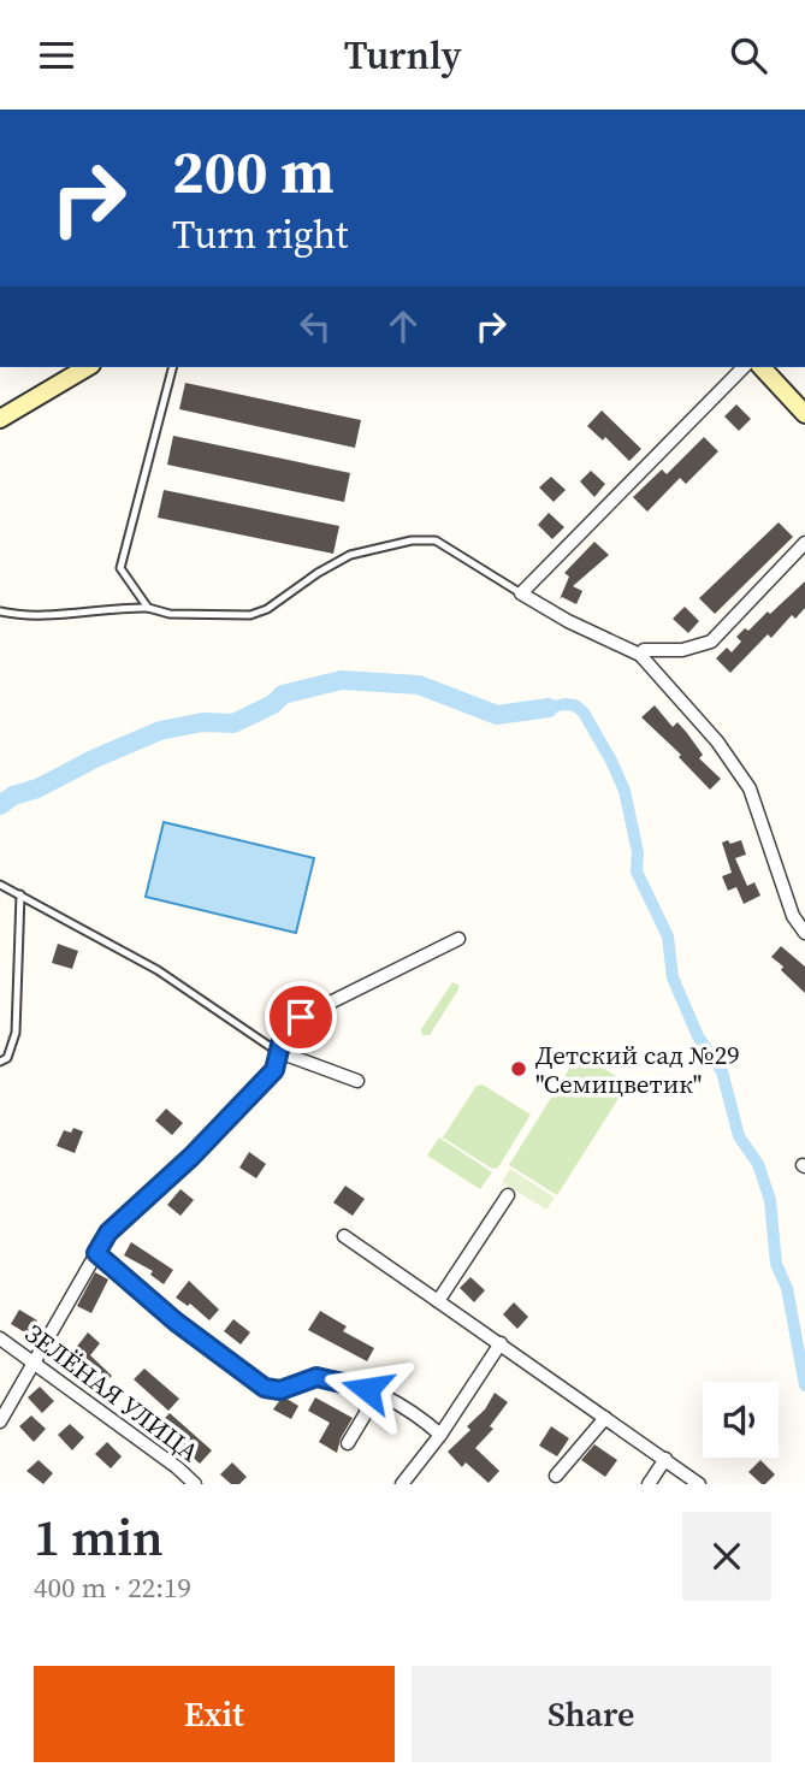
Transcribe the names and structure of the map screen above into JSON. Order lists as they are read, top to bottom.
{
  "streets": {
    "street": ["ЗЕЛЁНАЯ УЛИЦА"]
  },
  "places": ["Детский сад №29 \"Семицветик\""],
  "page": {
    "header": "Turnly",
    "turn": ["200 m", "Turn right"],
    "heading": ["1 min", "400 m · 22:19"],
    "buttons": ["Exit", "Share"]
  }
}
